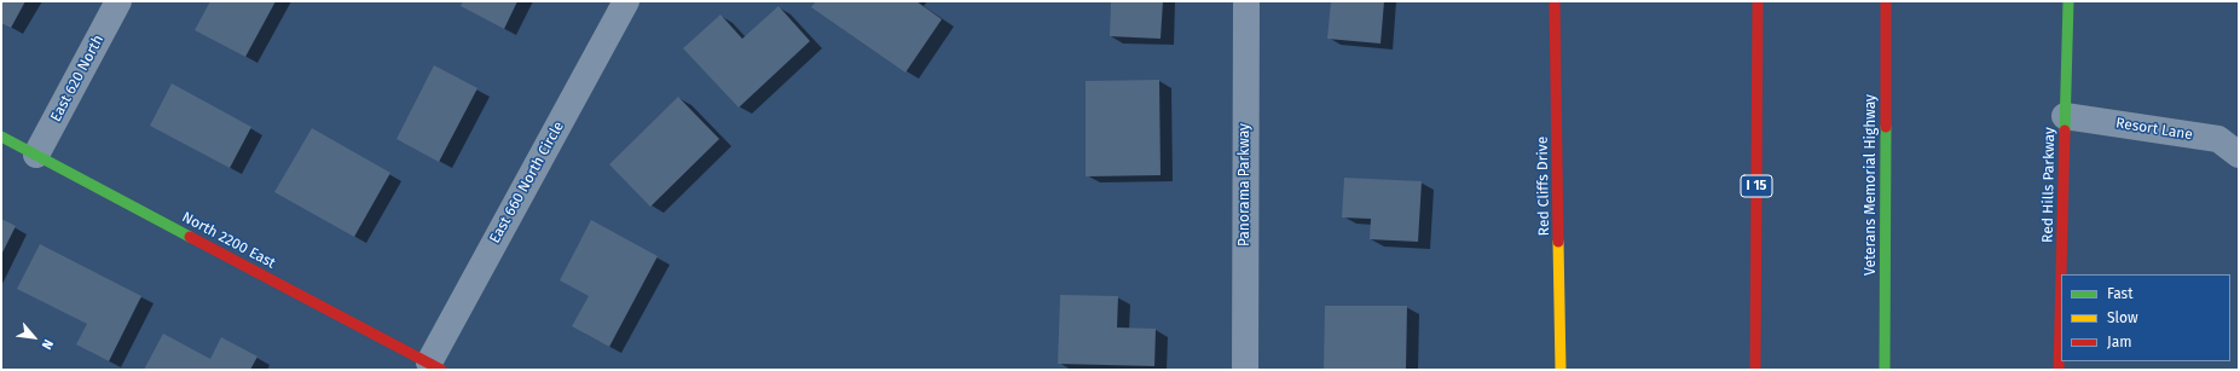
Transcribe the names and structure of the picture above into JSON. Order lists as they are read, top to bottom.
{
  "streets": {
    "main road": [
      "Veterans Memorial Highway",
      "Red Hills Parkway",
      "Red Cliffs Drive",
      "I 15",
      "North 2200 East"
    ],
    "street": [
      "East 620 North",
      "Resort Lane",
      "East 660 North Circle",
      "Panorama Parkway"
    ]
  },
  "crossings": [
    ["East 620 North", "North 2200 East"],
    ["Resort Lane", "Red Hills Parkway"],
    ["East 660 North Circle", "North 2200 East"]
  ],
  "legend": ["Fast", "Slow", "Jam"],
  "north": "bottom right"
}
